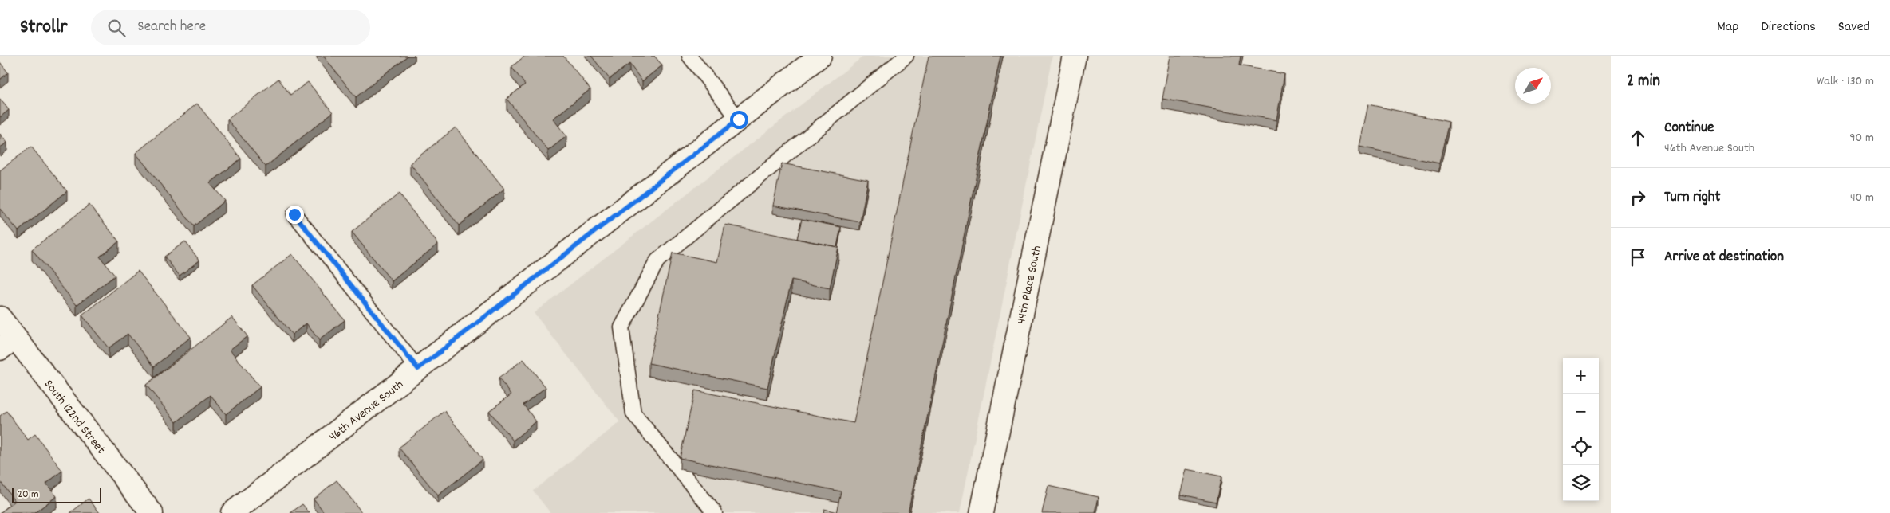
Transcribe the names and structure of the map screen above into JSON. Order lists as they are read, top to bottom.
{
  "streets": {
    "street": ["44th Place South", "46th Avenue South", "South 122nd Street"]
  },
  "scale_bar": "20 m",
  "north": "top right",
  "page": {
    "header": "Strollr",
    "search": "Search here",
    "nav": ["Map", "Directions", "Saved"],
    "heading": ["2 min", "Walk · 130 m"],
    "list": [
      ["Continue", "46th Avenue South", "90 m"],
      ["Turn right", "40 m"],
      "Arrive at destination"
    ],
    "map_buttons": ["+", "−"],
    "scale": "20 m"
  }
}
